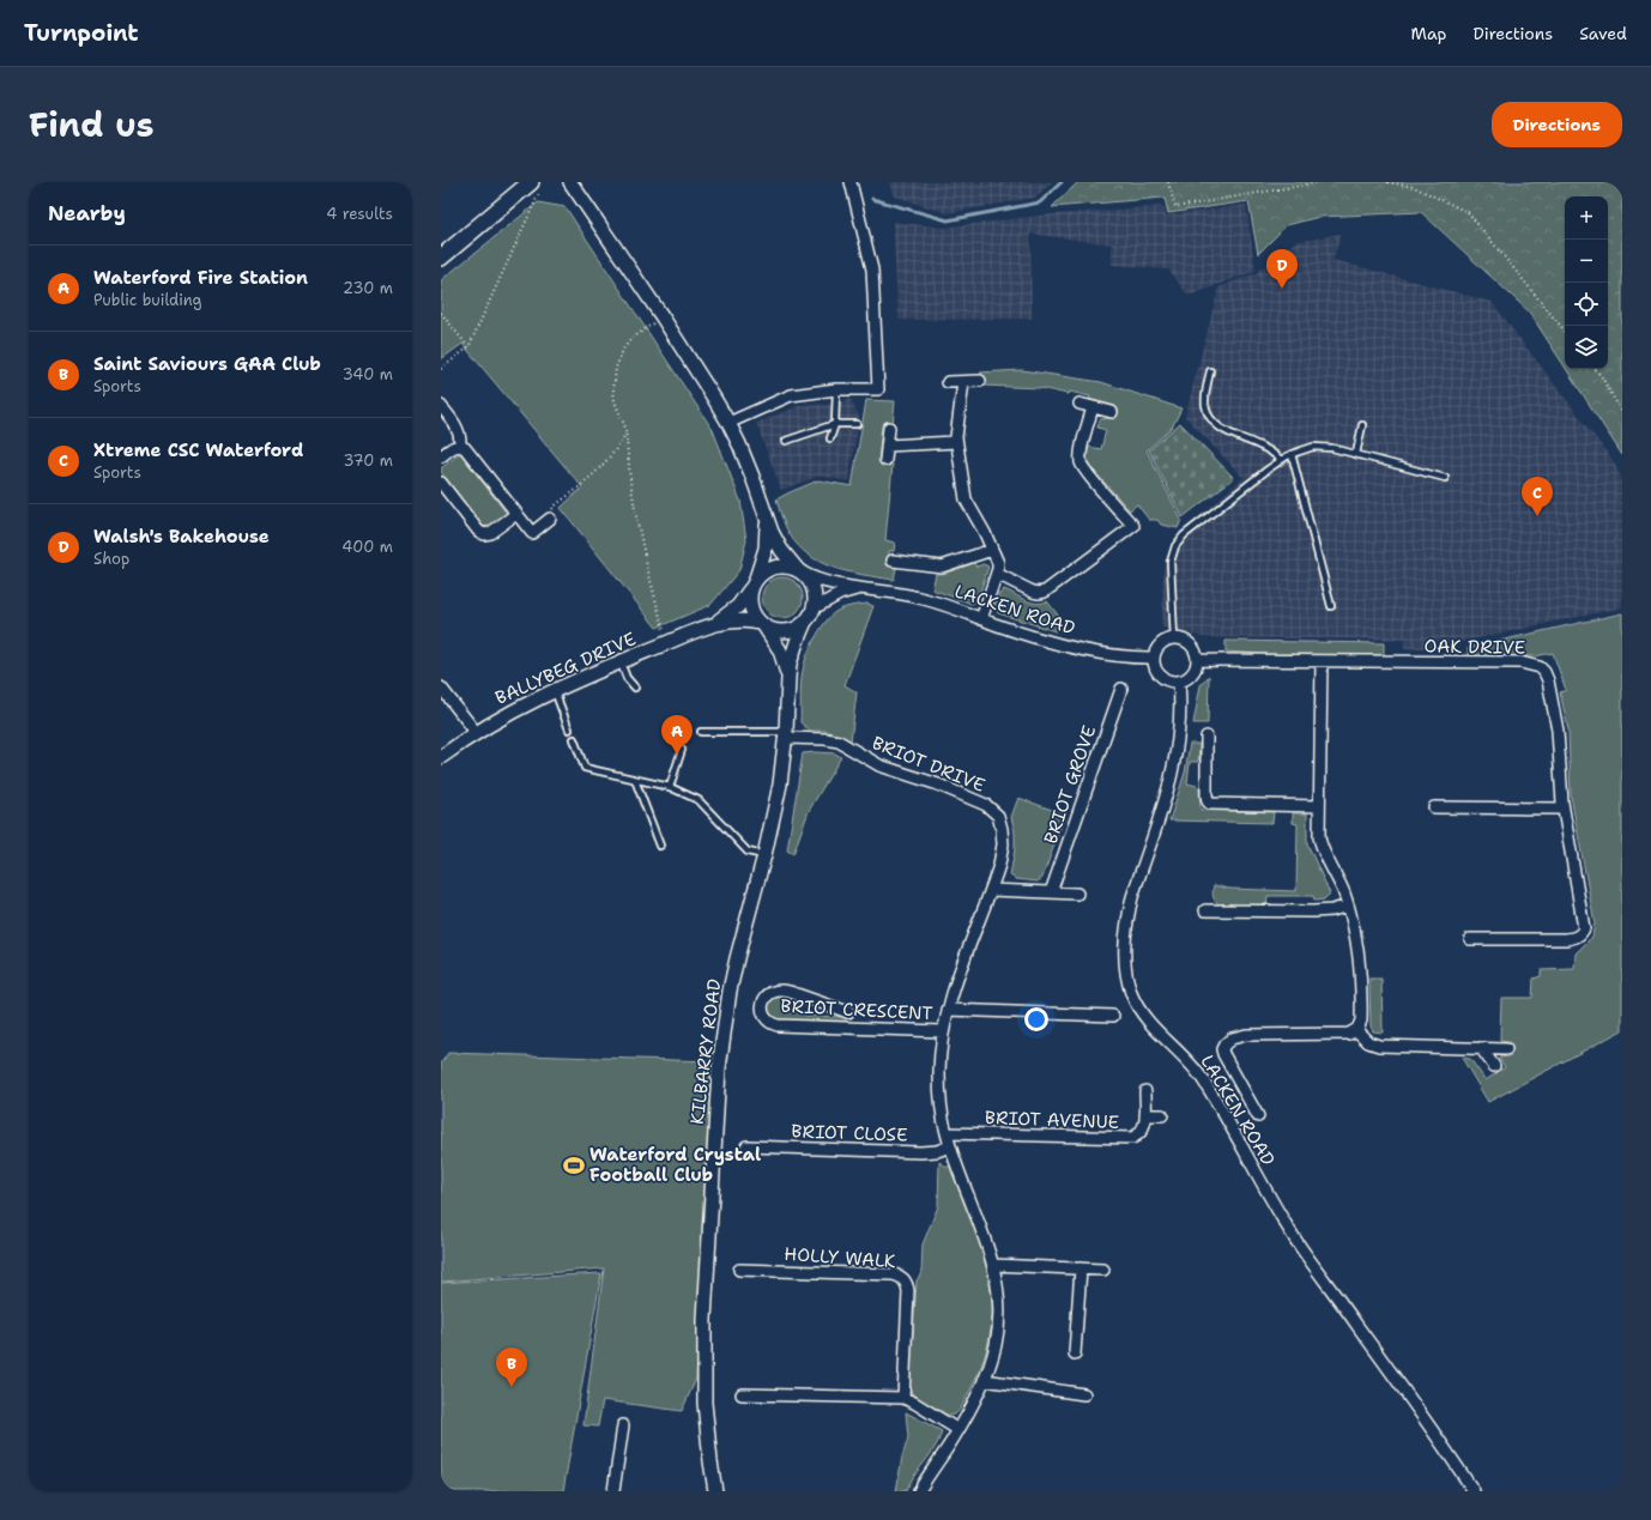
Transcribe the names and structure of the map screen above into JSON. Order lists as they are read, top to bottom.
{
  "streets": {
    "street": [
      "LACKEN ROAD",
      "OAK DRIVE",
      "BALLYBEG DRIVE",
      "BRIOT DRIVE",
      "BRIOT GROVE",
      "BRIOT CRESCENT",
      "KILBARRY ROAD",
      "BRIOT AVENUE",
      "BRIOT CLOSE",
      "HOLLY WALK"
    ]
  },
  "crossings": [
    ["LACKEN ROAD", "OAK DRIVE"],
    ["LACKEN ROAD", "KILBARRY ROAD"],
    ["BRIOT DRIVE", "BRIOT CRESCENT"],
    ["BRIOT DRIVE", "KILBARRY ROAD"],
    ["BRIOT DRIVE", "BRIOT AVENUE"],
    ["BRIOT DRIVE", "BRIOT CLOSE"]
  ],
  "places": {
    "sports": ["Waterford Crystal Football Club"]
  },
  "page": {
    "header": "Turnpoint",
    "nav": ["Map", "Directions", "Saved"],
    "title": "Find us",
    "buttons": "Directions",
    "heading": ["Nearby", "4 results"],
    "map_buttons": ["+", "−"],
    "list": [
      {
        "mark": "A",
        "name": "Waterford Fire Station",
        "note": "Public building",
        "value": "230 m"
      },
      {
        "mark": "B",
        "name": "Saint Saviours GAA Club",
        "note": "Sports",
        "value": "340 m"
      },
      {
        "mark": "C",
        "name": "Xtreme CSC Waterford",
        "note": "Sports",
        "value": "370 m"
      },
      {
        "mark": "D",
        "name": "Walsh's Bakehouse",
        "note": "Shop",
        "value": "400 m"
      }
    ],
    "pins": [
      "D",
      "C",
      "A",
      "B"
    ]
  }
}
